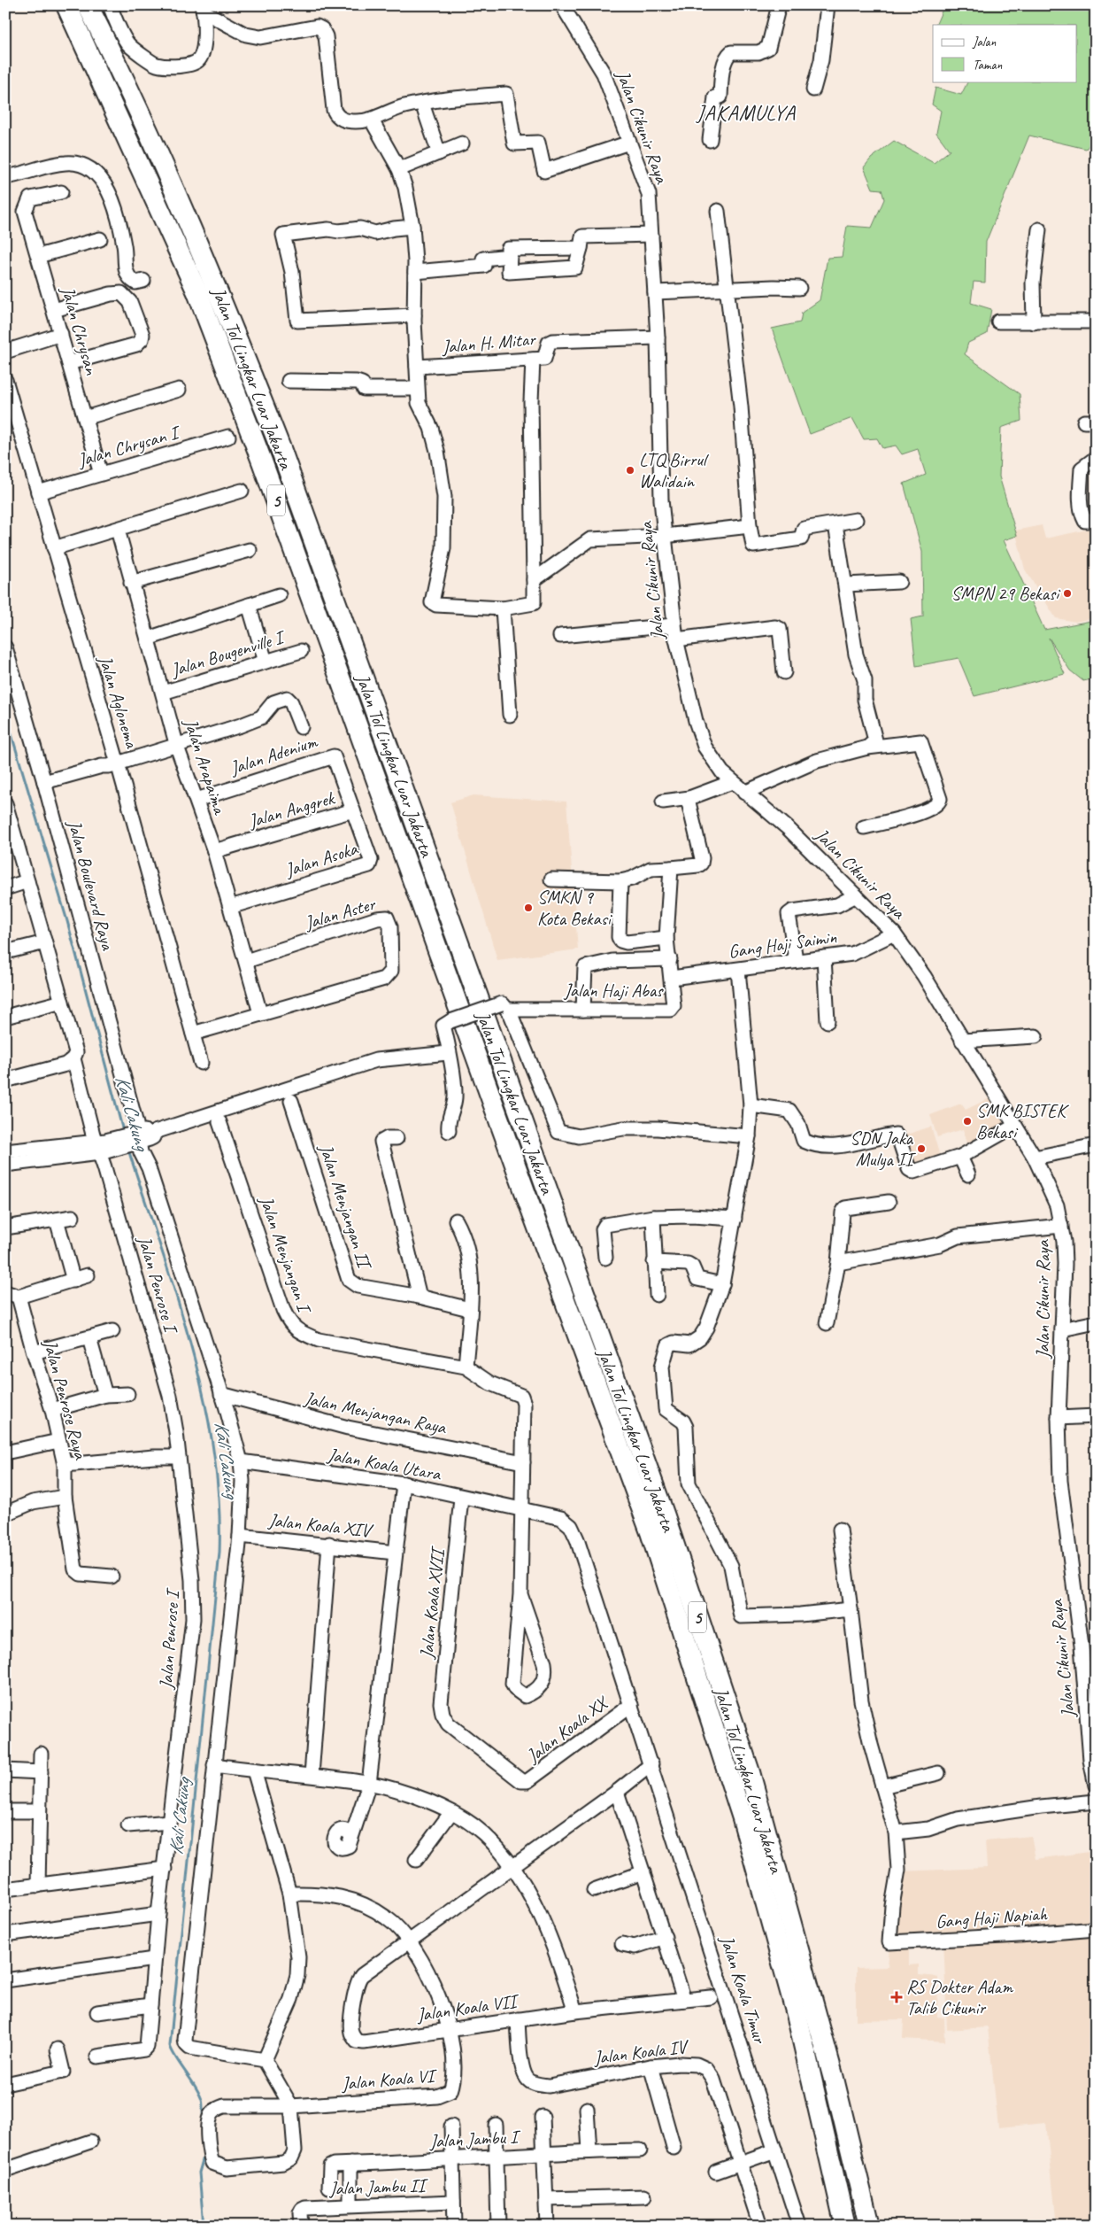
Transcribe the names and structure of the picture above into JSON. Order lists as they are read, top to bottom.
{
  "streets": {
    "highway": ["Jalan Tol Lingkar Luar Jakarta", "5"],
    "street": [
      "Jalan Cikunir Raya",
      "Jalan Chrysan",
      "Jalan H. Mitar",
      "Jalan Chrysan I",
      "Jalan Bougenville I",
      "Jalan Aglonema",
      "Jalan Adenium",
      "Jalan Arapaima",
      "Jalan Anggrek",
      "Jalan Asoka",
      "Jalan Boulevard Raya",
      "Jalan Aster",
      "Gang Haji Saimin",
      "Jalan Haji Abas",
      "Jalan Menjangan II",
      "Jalan Menjangan I",
      "Jalan Penrose I",
      "Jalan Penrose Raya",
      "Jalan Menjangan Raya",
      "Jalan Koala Utara",
      "Jalan Koala XIV",
      "Jalan Koala XVII",
      "Jalan Koala XX",
      "Gang Haji Napiah",
      "Jalan Koala Timur",
      "Jalan Koala VII",
      "Jalan Koala IV",
      "Jalan Koala VI",
      "Jalan Jambu I",
      "Jalan Jambu II"
    ]
  },
  "crossings": [
    ["Jalan Cikunir Raya", "Jalan H. Mitar"],
    ["Jalan Cikunir Raya", "Gang Haji Saimin"],
    ["Jalan Chrysan", "Jalan Chrysan I"],
    ["Jalan Chrysan I", "Jalan Aglonema"],
    ["Jalan Bougenville I", "Jalan Arapaima"],
    ["Jalan Adenium", "Jalan Arapaima"],
    ["Jalan Adenium", "Jalan Anggrek"],
    ["Jalan Adenium", "Jalan Asoka"],
    ["Jalan Arapaima", "Jalan Anggrek"],
    ["Jalan Arapaima", "Jalan Asoka"],
    ["Jalan Arapaima", "Jalan Aster"],
    ["Jalan Anggrek", "Jalan Asoka"],
    ["Jalan Boulevard Raya", "Jalan Menjangan Raya"],
    ["Jalan Boulevard Raya", "Jalan Koala Utara"],
    ["Jalan Boulevard Raya", "Jalan Koala XIV"],
    ["Gang Haji Saimin", "Jalan Haji Abas"],
    ["Jalan Koala Utara", "Jalan Koala XVII"],
    ["Jalan Koala Utara", "Jalan Koala XX"],
    ["Jalan Koala Utara", "Jalan Koala Timur"],
    ["Jalan Koala XVII", "Jalan Koala XX"],
    ["Jalan Koala XX", "Jalan Koala Timur"],
    ["Jalan Koala VII", "Jalan Koala IV"],
    ["Jalan Koala VII", "Jalan Koala VI"]
  ],
  "districts": ["JAKAMULYA"],
  "water": ["Kali Cakung"],
  "places": {
    "other": [
      "LTQ Birrul Walidain",
      "SMPN 29 Bekasi",
      "SMKN 9 Kota Bekasi",
      "SMK BISTEK Bekasi",
      "SDN Jaka Mulya II"
    ],
    "health": ["RS Dokter Adam Talib Cikunir"]
  },
  "legend": ["Jalan", "Taman"]
}
